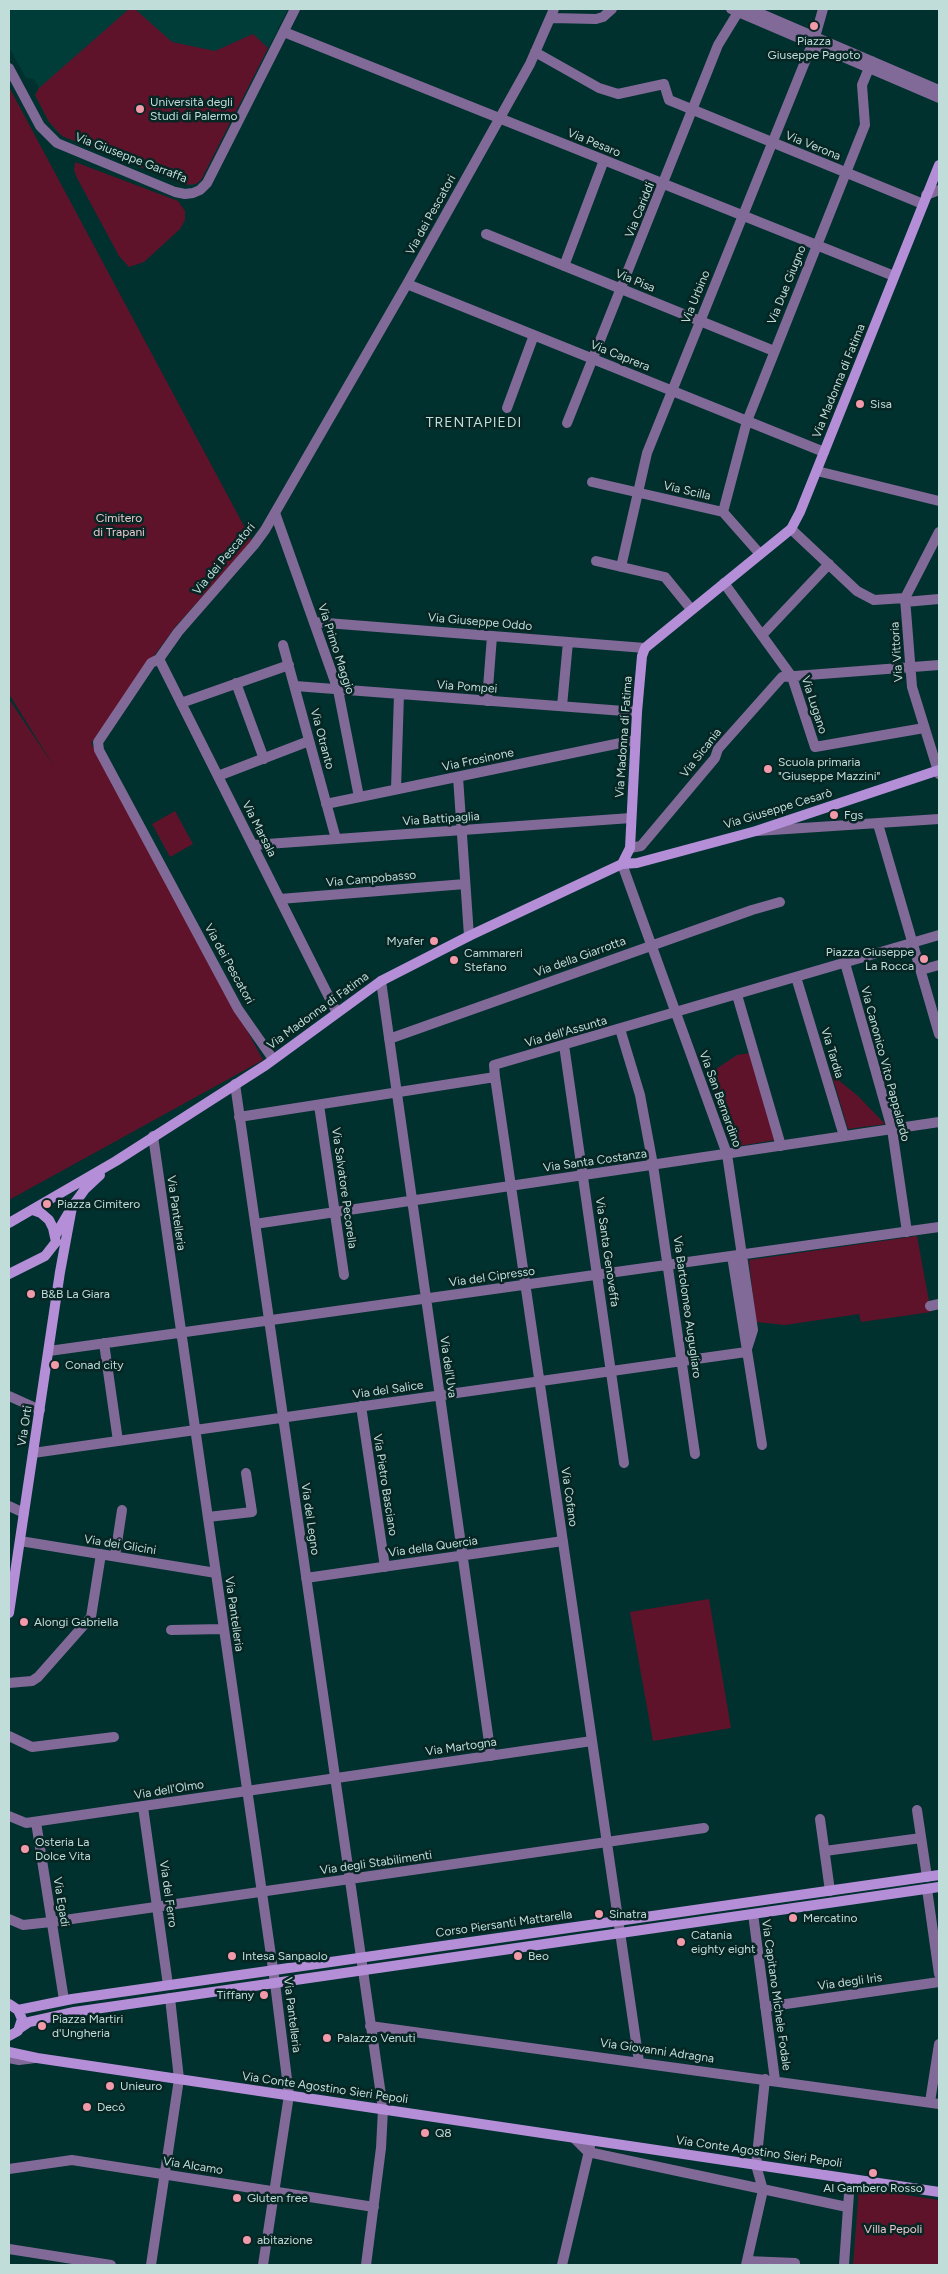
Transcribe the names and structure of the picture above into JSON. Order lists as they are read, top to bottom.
{
  "streets": {
    "main road": [
      "Via Madonna di Fatima",
      "Via Giuseppe Cesarò",
      "Via Orti",
      "Corso Piersanti Mattarella",
      "Via Conte Agostino Sieri Pepoli"
    ],
    "street": [
      "Via Pesaro",
      "Via Verona",
      "Via Giuseppe Garraffa",
      "Via Cariddi",
      "Via dei Pescatori",
      "Via Pisa",
      "Via Due Giugno",
      "Via Urbino",
      "Via Caprera",
      "Via Scilla",
      "Via Giuseppe Oddo",
      "Via Primo Maggio",
      "Via Vittoria",
      "Via Pompei",
      "Via Lugano",
      "Via Otranto",
      "Via Sicania",
      "Via Frosinone",
      "Via Battipaglia",
      "Via Marsala",
      "Via Campobasso",
      "Via della Giarrotta",
      "Via dell'Assunta",
      "Via Tardia",
      "Via Canonico Vito Pappalardo",
      "Via San Bernardino",
      "Via Santa Costanza",
      "Via Salvatore Pecorella",
      "Via Pantelleria",
      "Via Santa Genoveffa",
      "Via del Cipresso",
      "Via Bartolomeo Augugliaro",
      "Via dell'Uva",
      "Via del Salice",
      "Via Pietro Basciano",
      "Via Cofano",
      "Via del Legno",
      "Via dei Glicini",
      "Via della Quercia",
      "Via Martogna",
      "Via dell'Olmo",
      "Via degli Stabilimenti",
      "Via del Ferro",
      "Via Egadi",
      "Via degli Iris",
      "Via Capitano Michele Fodale",
      "Via Giovanni Adragna",
      "Via Alcamo"
    ]
  },
  "crossings": [
    ["Via Pesaro", "Via Giuseppe Garraffa"],
    ["Via Pesaro", "Via Cariddi"],
    ["Via Pesaro", "Via dei Pescatori"],
    ["Via Pesaro", "Via Due Giugno"],
    ["Via Pesaro", "Via Urbino"],
    ["Via Pesaro", "Via Madonna di Fatima"],
    ["Via Verona", "Via Cariddi"],
    ["Via Verona", "Via dei Pescatori"],
    ["Via Verona", "Via Due Giugno"],
    ["Via Verona", "Via Urbino"],
    ["Via Verona", "Via Madonna di Fatima"],
    ["Via Cariddi", "Via Pisa"],
    ["Via Cariddi", "Via Caprera"],
    ["Via dei Pescatori", "Via Caprera"],
    ["Via dei Pescatori", "Via Madonna di Fatima"],
    ["Via dei Pescatori", "Via Primo Maggio"],
    ["Via dei Pescatori", "Via Marsala"],
    ["Via Pisa", "Via Due Giugno"],
    ["Via Pisa", "Via Urbino"],
    ["Via Due Giugno", "Via Caprera"],
    ["Via Due Giugno", "Via Scilla"],
    ["Via Urbino", "Via Caprera"],
    ["Via Urbino", "Via Scilla"],
    ["Via Caprera", "Via Madonna di Fatima"],
    ["Via Madonna di Fatima", "Via Scilla"],
    ["Via Madonna di Fatima", "Via Giuseppe Oddo"],
    ["Via Madonna di Fatima", "Via Pompei"],
    ["Via Madonna di Fatima", "Via Lugano"],
    ["Via Madonna di Fatima", "Via Sicania"],
    ["Via Madonna di Fatima", "Via Frosinone"],
    ["Via Madonna di Fatima", "Via Giuseppe Cesarò"],
    ["Via Madonna di Fatima", "Via Battipaglia"],
    ["Via Madonna di Fatima", "Via Marsala"],
    ["Via Madonna di Fatima", "Via San Bernardino"],
    ["Via Madonna di Fatima", "Via Pantelleria"],
    ["Via Madonna di Fatima", "Via dell'Uva"],
    ["Via Madonna di Fatima", "Via del Legno"],
    ["Via Giuseppe Oddo", "Via Primo Maggio"],
    ["Via Primo Maggio", "Via Pompei"],
    ["Via Primo Maggio", "Via Frosinone"],
    ["Via Vittoria", "Via Lugano"],
    ["Via Vittoria", "Via Giuseppe Cesarò"],
    ["Via Pompei", "Via Otranto"],
    ["Via Lugano", "Via Sicania"],
    ["Via Otranto", "Via Frosinone"],
    ["Via Otranto", "Via Battipaglia"],
    ["Via Giuseppe Cesarò", "Via San Bernardino"],
    ["Via Battipaglia", "Via Marsala"],
    ["Via Marsala", "Via Campobasso"],
    ["Via della Giarrotta", "Via San Bernardino"],
    ["Via della Giarrotta", "Via dell'Uva"],
    ["Via dell'Assunta", "Via Tardia"],
    ["Via dell'Assunta", "Via Canonico Vito Pappalardo"],
    ["Via dell'Assunta", "Via San Bernardino"],
    ["Via dell'Assunta", "Via Santa Genoveffa"],
    ["Via dell'Assunta", "Via Bartolomeo Augugliaro"],
    ["Via dell'Assunta", "Via Cofano"],
    ["Via Tardia", "Via Santa Costanza"],
    ["Via Canonico Vito Pappalardo", "Via Santa Costanza"],
    ["Via Canonico Vito Pappalardo", "Via del Cipresso"],
    ["Via San Bernardino", "Via Santa Costanza"],
    ["Via San Bernardino", "Via del Cipresso"],
    ["Via San Bernardino", "Via del Salice"],
    ["Via Santa Costanza", "Via Salvatore Pecorella"],
    ["Via Santa Costanza", "Via Santa Genoveffa"],
    ["Via Santa Costanza", "Via Bartolomeo Augugliaro"],
    ["Via Santa Costanza", "Via dell'Uva"],
    ["Via Santa Costanza", "Via Cofano"],
    ["Via Santa Costanza", "Via del Legno"],
    ["Via Pantelleria", "Via del Cipresso"],
    ["Via Pantelleria", "Via del Salice"],
    ["Via Pantelleria", "Via dei Glicini"],
    ["Via Pantelleria", "Via dell'Olmo"],
    ["Via Pantelleria", "Via degli Stabilimenti"],
    ["Via Pantelleria", "Corso Piersanti Mattarella"],
    ["Via Pantelleria", "Via Conte Agostino Sieri Pepoli"],
    ["Via Pantelleria", "Via Alcamo"],
    ["Via Santa Genoveffa", "Via del Cipresso"],
    ["Via Santa Genoveffa", "Via del Salice"],
    ["Via del Cipresso", "Via Bartolomeo Augugliaro"],
    ["Via del Cipresso", "Via dell'Uva"],
    ["Via del Cipresso", "Via Orti"],
    ["Via del Cipresso", "Via Cofano"],
    ["Via del Cipresso", "Via del Legno"],
    ["Via Bartolomeo Augugliaro", "Via del Salice"],
    ["Via dell'Uva", "Via del Salice"],
    ["Via dell'Uva", "Via della Quercia"],
    ["Via dell'Uva", "Via Martogna"],
    ["Via del Salice", "Via Orti"],
    ["Via del Salice", "Via Pietro Basciano"],
    ["Via del Salice", "Via Cofano"],
    ["Via del Salice", "Via del Legno"],
    ["Via Orti", "Via dei Glicini"],
    ["Via Pietro Basciano", "Via della Quercia"],
    ["Via Cofano", "Via della Quercia"],
    ["Via Cofano", "Via Martogna"],
    ["Via Cofano", "Via degli Stabilimenti"],
    ["Via Cofano", "Corso Piersanti Mattarella"],
    ["Via Cofano", "Via Giovanni Adragna"],
    ["Via del Legno", "Via della Quercia"],
    ["Via del Legno", "Via Martogna"],
    ["Via del Legno", "Via dell'Olmo"],
    ["Via del Legno", "Via degli Stabilimenti"],
    ["Via del Legno", "Corso Piersanti Mattarella"],
    ["Via del Legno", "Via Giovanni Adragna"],
    ["Via del Legno", "Via Conte Agostino Sieri Pepoli"],
    ["Via del Legno", "Via Alcamo"],
    ["Via Martogna", "Via dell'Olmo"],
    ["Via dell'Olmo", "Via del Ferro"],
    ["Via dell'Olmo", "Via Egadi"],
    ["Via degli Stabilimenti", "Via del Ferro"],
    ["Via degli Stabilimenti", "Via Egadi"],
    ["Via del Ferro", "Corso Piersanti Mattarella"],
    ["Via Egadi", "Corso Piersanti Mattarella"],
    ["Corso Piersanti Mattarella", "Via Capitano Michele Fodale"],
    ["Via degli Iris", "Via Capitano Michele Fodale"],
    ["Via Capitano Michele Fodale", "Via Giovanni Adragna"],
    ["Via Capitano Michele Fodale", "Via Conte Agostino Sieri Pepoli"]
  ],
  "districts": ["TRENTAPIEDI"],
  "parks": ["Cimitero di Trapani", "Villa Pepoli"],
  "places": [
    "Piazza Giuseppe Pagoto",
    "Università degli Studi di Palermo",
    "Sisa",
    "Scuola primaria \"Giuseppe Mazzini\"",
    "Fgs",
    "Myafer",
    "Piazza Giuseppe La Rocca",
    "Cammareri Stefano",
    "Piazza Cimitero",
    "B&B La Giara",
    "Conad city",
    "Alongi Gabriella",
    "Osteria La Dolce Vita",
    "Sinatra",
    "Mercatino",
    "Catania eighty eight",
    "Intesa Sanpaolo",
    "Beo",
    "Tiffany",
    "Piazza Martiri d'Ungheria",
    "Palazzo Venuti",
    "Unieuro",
    "Decò",
    "Q8",
    "Al Gambero Rosso",
    "Gluten free",
    "abitazione"
  ]
}
